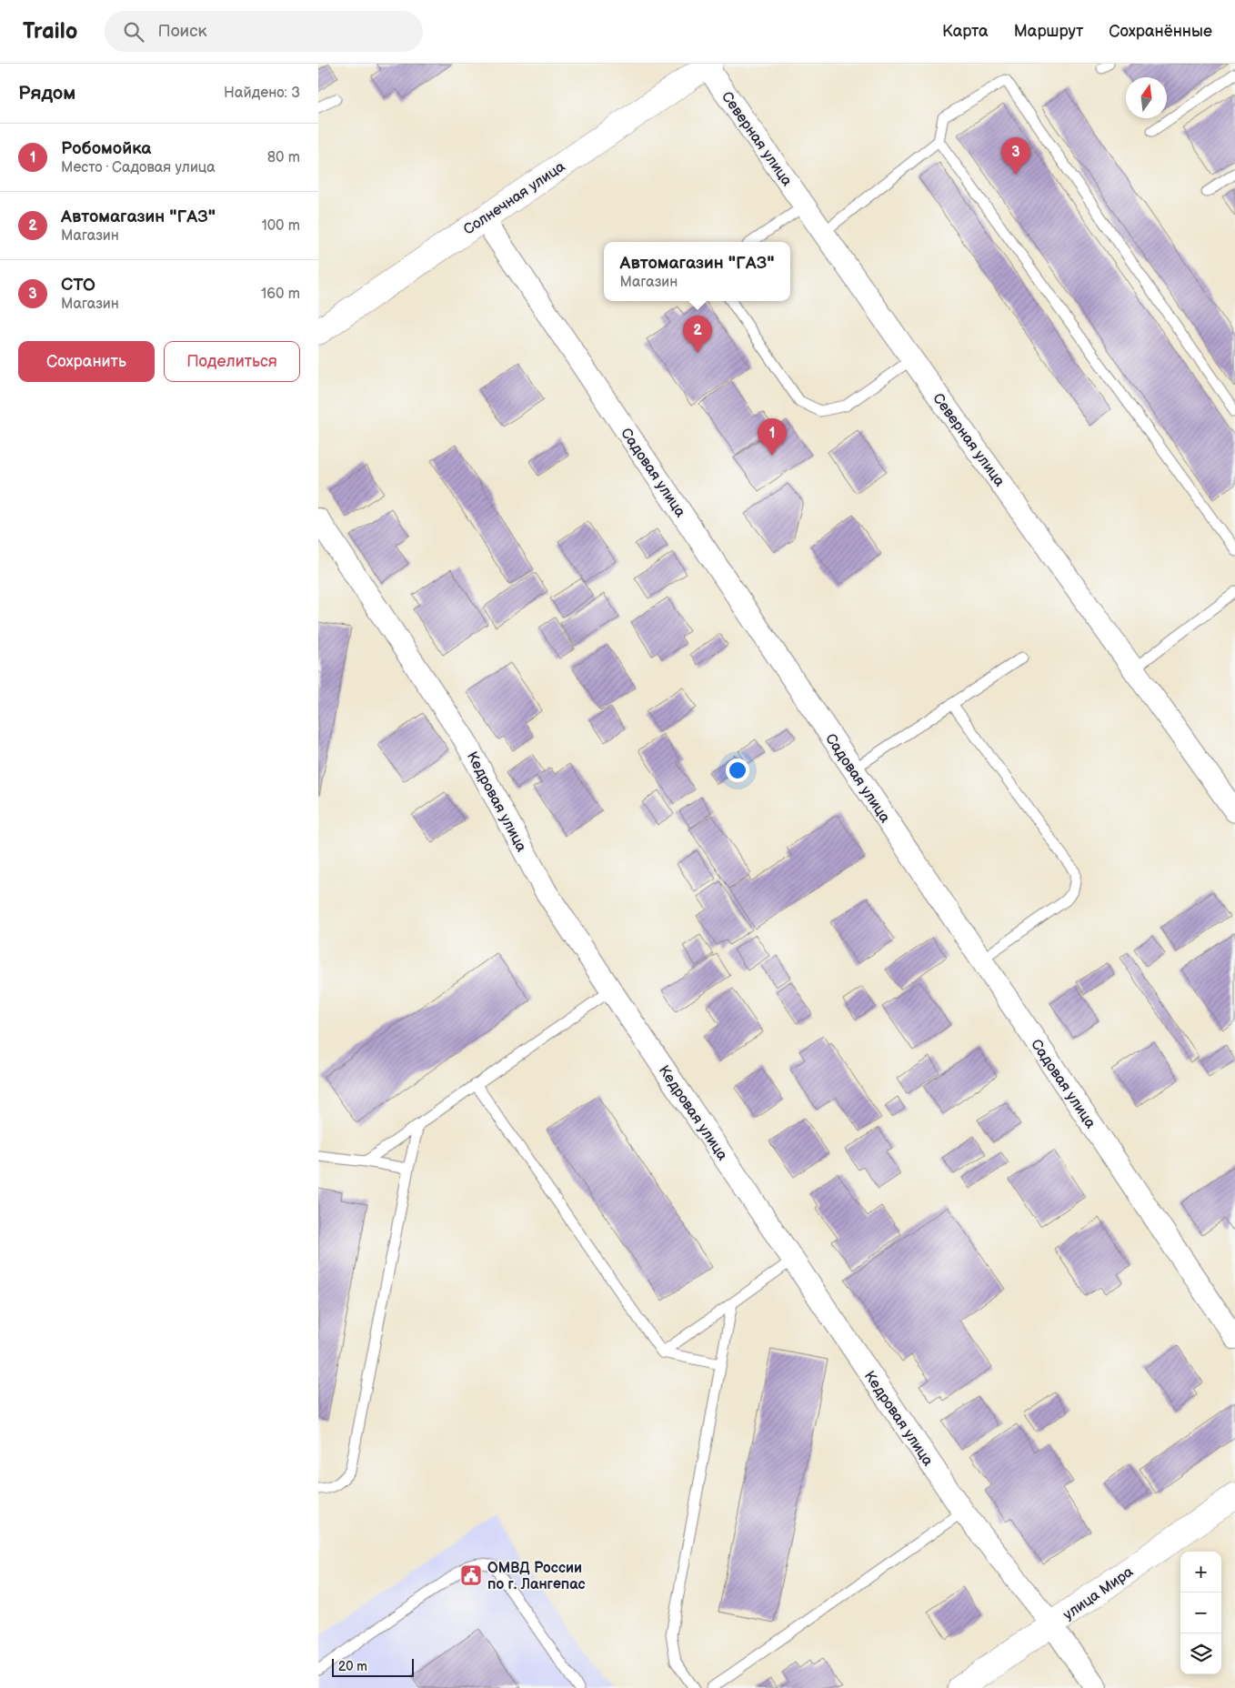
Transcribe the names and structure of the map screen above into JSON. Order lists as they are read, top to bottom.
{
  "streets": {
    "street": [
      "Северная улица",
      "Солнечная улица",
      "Садовая улица",
      "Кедровая улица",
      "улица Мира"
    ]
  },
  "crossings": [
    ["Северная улица", "Солнечная улица"],
    ["Солнечная улица", "Садовая улица"],
    ["Кедровая улица", "улица Мира"]
  ],
  "places": {
    "public building": ["ОМВД России по г. Лангепас"]
  },
  "scale_bar": "20 m",
  "north": "top",
  "page": {
    "header": "Trailo",
    "search": "Поиск",
    "nav": ["Карта", "Маршрут", "Сохранённые"],
    "heading": ["Рядом", "Найдено: 3"],
    "list": [
      {
        "mark": "1",
        "name": "Робомойка",
        "note": "Место · Садовая улица",
        "value": "80 m"
      },
      {
        "mark": "2",
        "name": "Автомагазин \"ГАЗ\"",
        "note": "Магазин",
        "value": "100 m"
      },
      {
        "mark": "3",
        "name": "СТО",
        "note": "Магазин",
        "value": "160 m"
      }
    ],
    "pins": ["3", "2", "1"],
    "popup": ["Автомагазин \"ГАЗ\"", "Магазин"],
    "buttons": ["Сохранить", "Поделиться"],
    "map_buttons": ["+", "−"],
    "scale": "20 m"
  }
}
